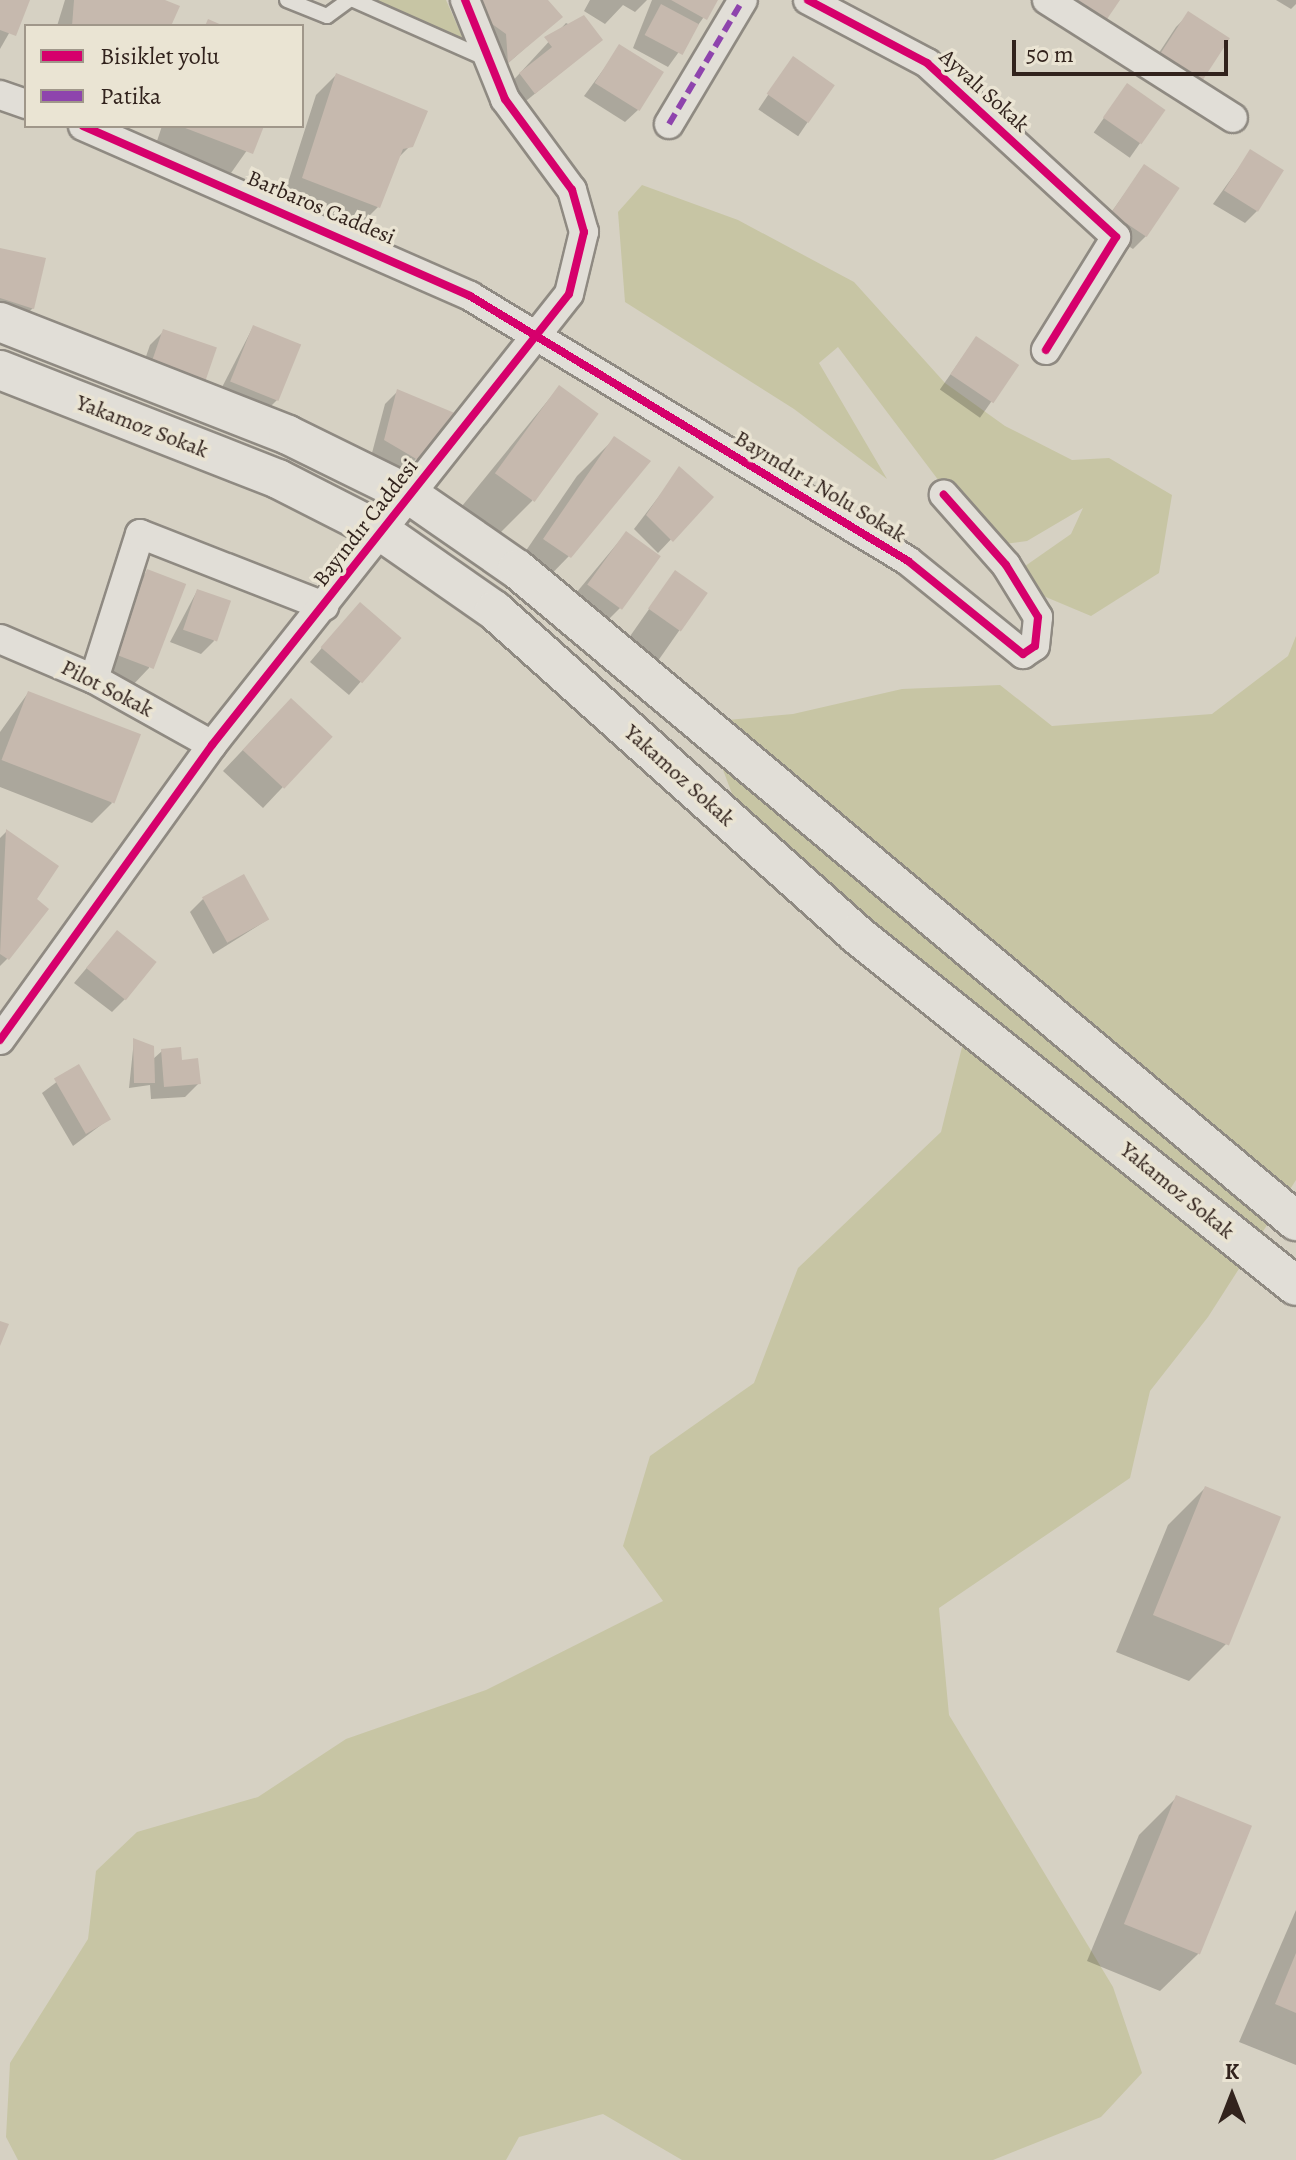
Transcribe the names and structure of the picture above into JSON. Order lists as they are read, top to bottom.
{
  "streets": {
    "main road": ["Yakamoz Sokak"],
    "street": [
      "Ayvalı Sokak",
      "Barbaros Caddesi",
      "Bayındır 1 Nolu Sokak",
      "Bayındır Caddesi",
      "Pilot Sokak"
    ]
  },
  "crossings": [
    ["Barbaros Caddesi", "Bayındır 1 Nolu Sokak"],
    ["Barbaros Caddesi", "Bayındır Caddesi"],
    ["Yakamoz Sokak", "Bayındır Caddesi"],
    ["Bayındır 1 Nolu Sokak", "Bayındır Caddesi"],
    ["Bayındır Caddesi", "Pilot Sokak"]
  ],
  "legend": ["Bisiklet yolu", "Patika"],
  "scale_bar": "50 m",
  "north": "top"
}
